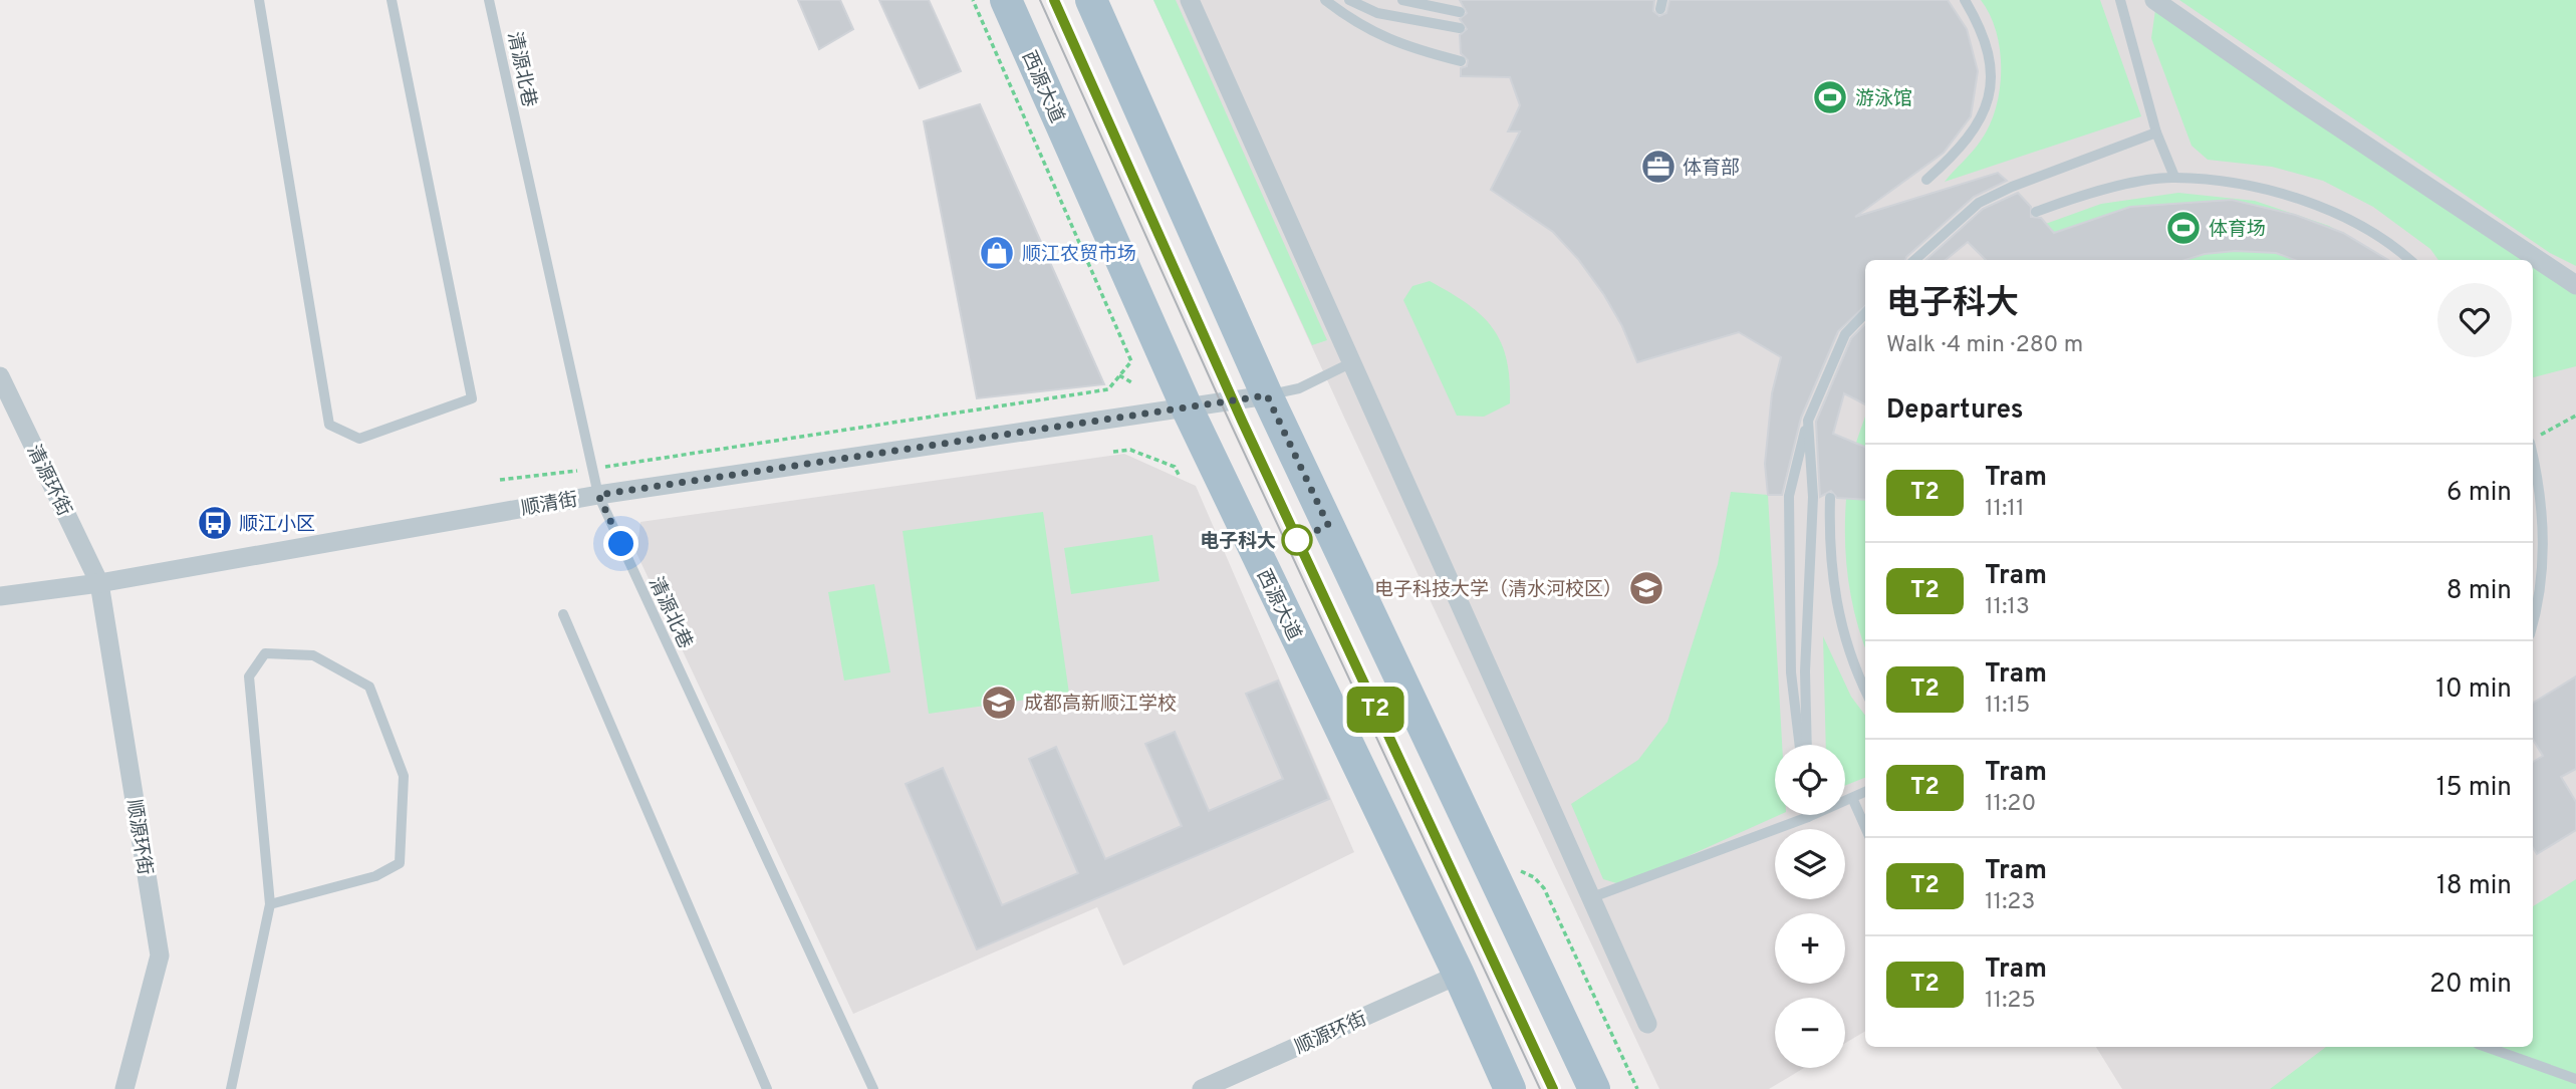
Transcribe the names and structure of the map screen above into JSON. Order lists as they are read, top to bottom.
{
  "streets": {
    "main road": ["西源大道"],
    "street": ["清源环街", "顺清街", "顺源环街"],
    "lane": ["清源北巷"]
  },
  "crossings": [
    ["清源北巷", "顺清街"],
    ["西源大道", "顺清街"],
    ["西源大道", "顺源环街"],
    ["清源环街", "顺清街"],
    ["清源环街", "顺源环街"],
    ["顺清街", "顺源环街"]
  ],
  "places": {
    "sports": ["游泳馆", "体育场"],
    "office": ["体育部"],
    "shop": ["顺江农贸市场"],
    "bus stop": ["顺江小区"],
    "other": ["电子科大"],
    "school or university": ["电子科技大学（清水河校区）", "成都高新顺江学校"]
  },
  "lines": ["tram line T2"],
  "page": {
    "on_map": "T2",
    "heading": [
      ["电子科大", "Walk · 4 min · 280 m"],
      "Departures"
    ],
    "list": [
      {
        "mark": "T2",
        "name": "Tram",
        "note": "11:11",
        "value": "6 min"
      },
      {
        "mark": "T2",
        "name": "Tram",
        "note": "11:13",
        "value": "8 min"
      },
      {
        "mark": "T2",
        "name": "Tram",
        "note": "11:15",
        "value": "10 min"
      },
      {
        "mark": "T2",
        "name": "Tram",
        "note": "11:20",
        "value": "15 min"
      },
      {
        "mark": "T2",
        "name": "Tram",
        "note": "11:23",
        "value": "18 min"
      },
      {
        "mark": "T2",
        "name": "Tram",
        "note": "11:25",
        "value": "20 min"
      }
    ],
    "map_buttons": ["+", "−"]
  }
}
